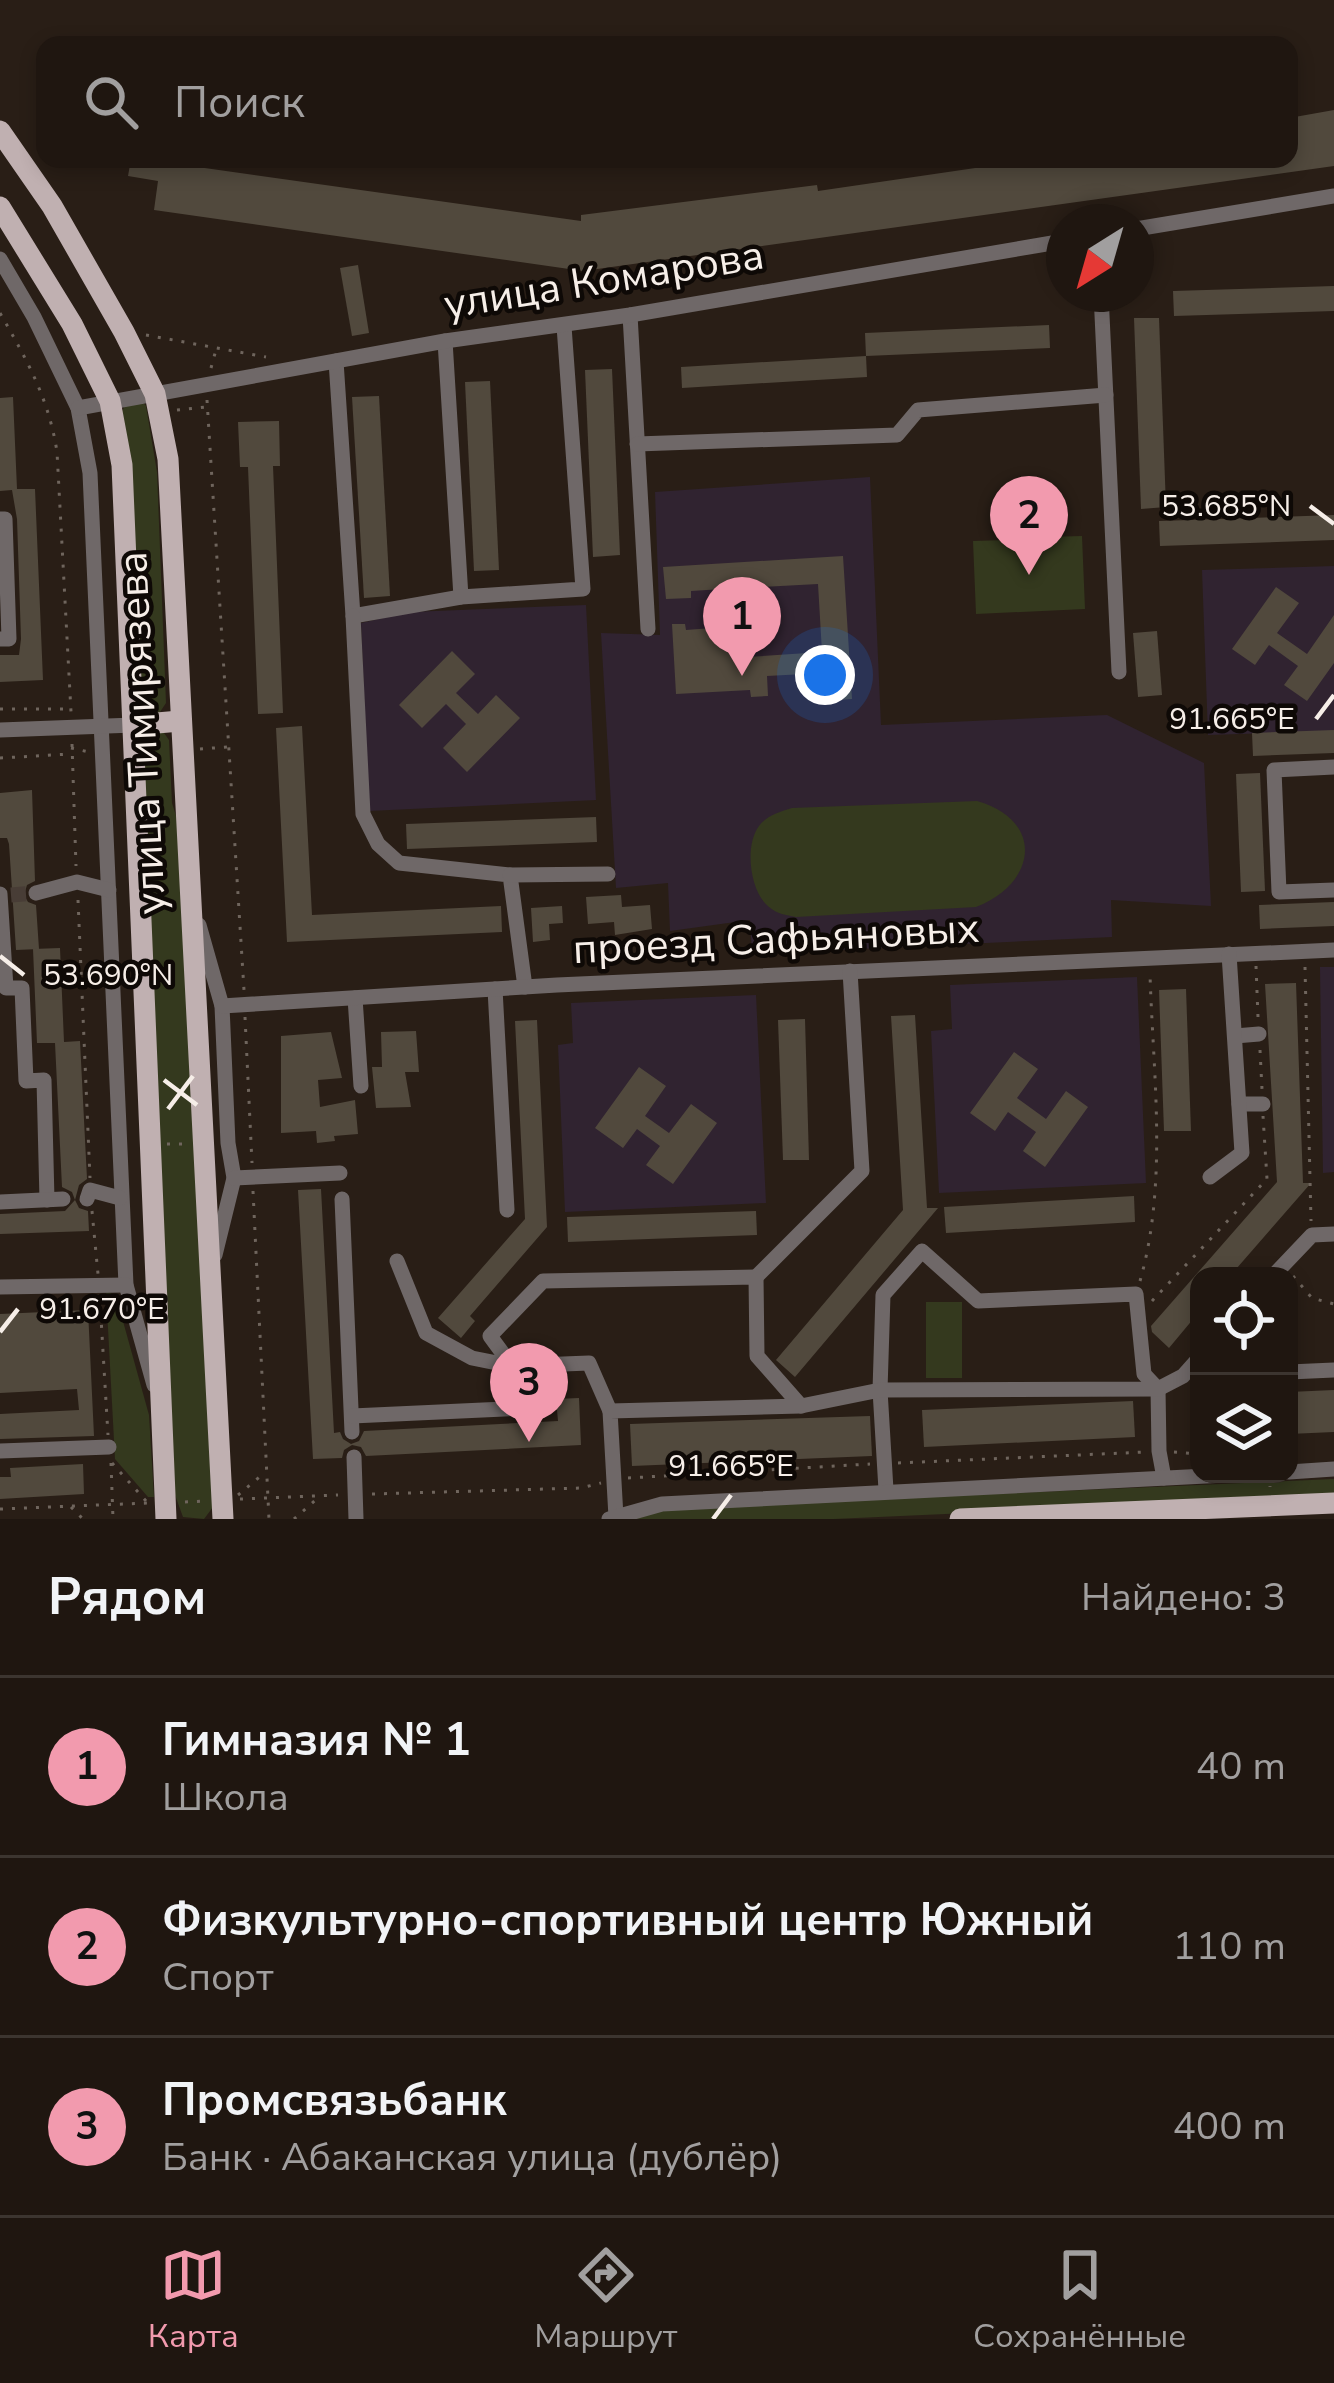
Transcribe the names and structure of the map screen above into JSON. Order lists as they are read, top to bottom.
{
  "streets": {
    "main road": ["улица Тимирязева"],
    "street": ["улица Комарова", "проезд Сафьяновых"]
  },
  "crossings": [
    ["улица Комарова", "улица Тимирязева"]
  ],
  "north": "bottom left",
  "page": {
    "search": "Поиск",
    "pins": ["2", "1", "3"],
    "heading": ["Рядом", "Найдено: 3"],
    "list": [
      {
        "mark": "1",
        "name": "Гимназия № 1",
        "note": "Школа",
        "value": "40 m"
      },
      {
        "mark": "2",
        "name": "Физкультурно-спортивный центр Южный",
        "note": "Спорт",
        "value": "110 m"
      },
      {
        "mark": "3",
        "name": "Промсвязьбанк",
        "note": "Банк · Абаканская улица (дублёр)",
        "value": "400 m"
      }
    ],
    "nav": ["Карта", "Маршрут", "Сохранённые"]
  },
  "coordinates": [
    "53.685°N",
    "91.665°E",
    "53.690°N",
    "91.670°E"
  ]
}
